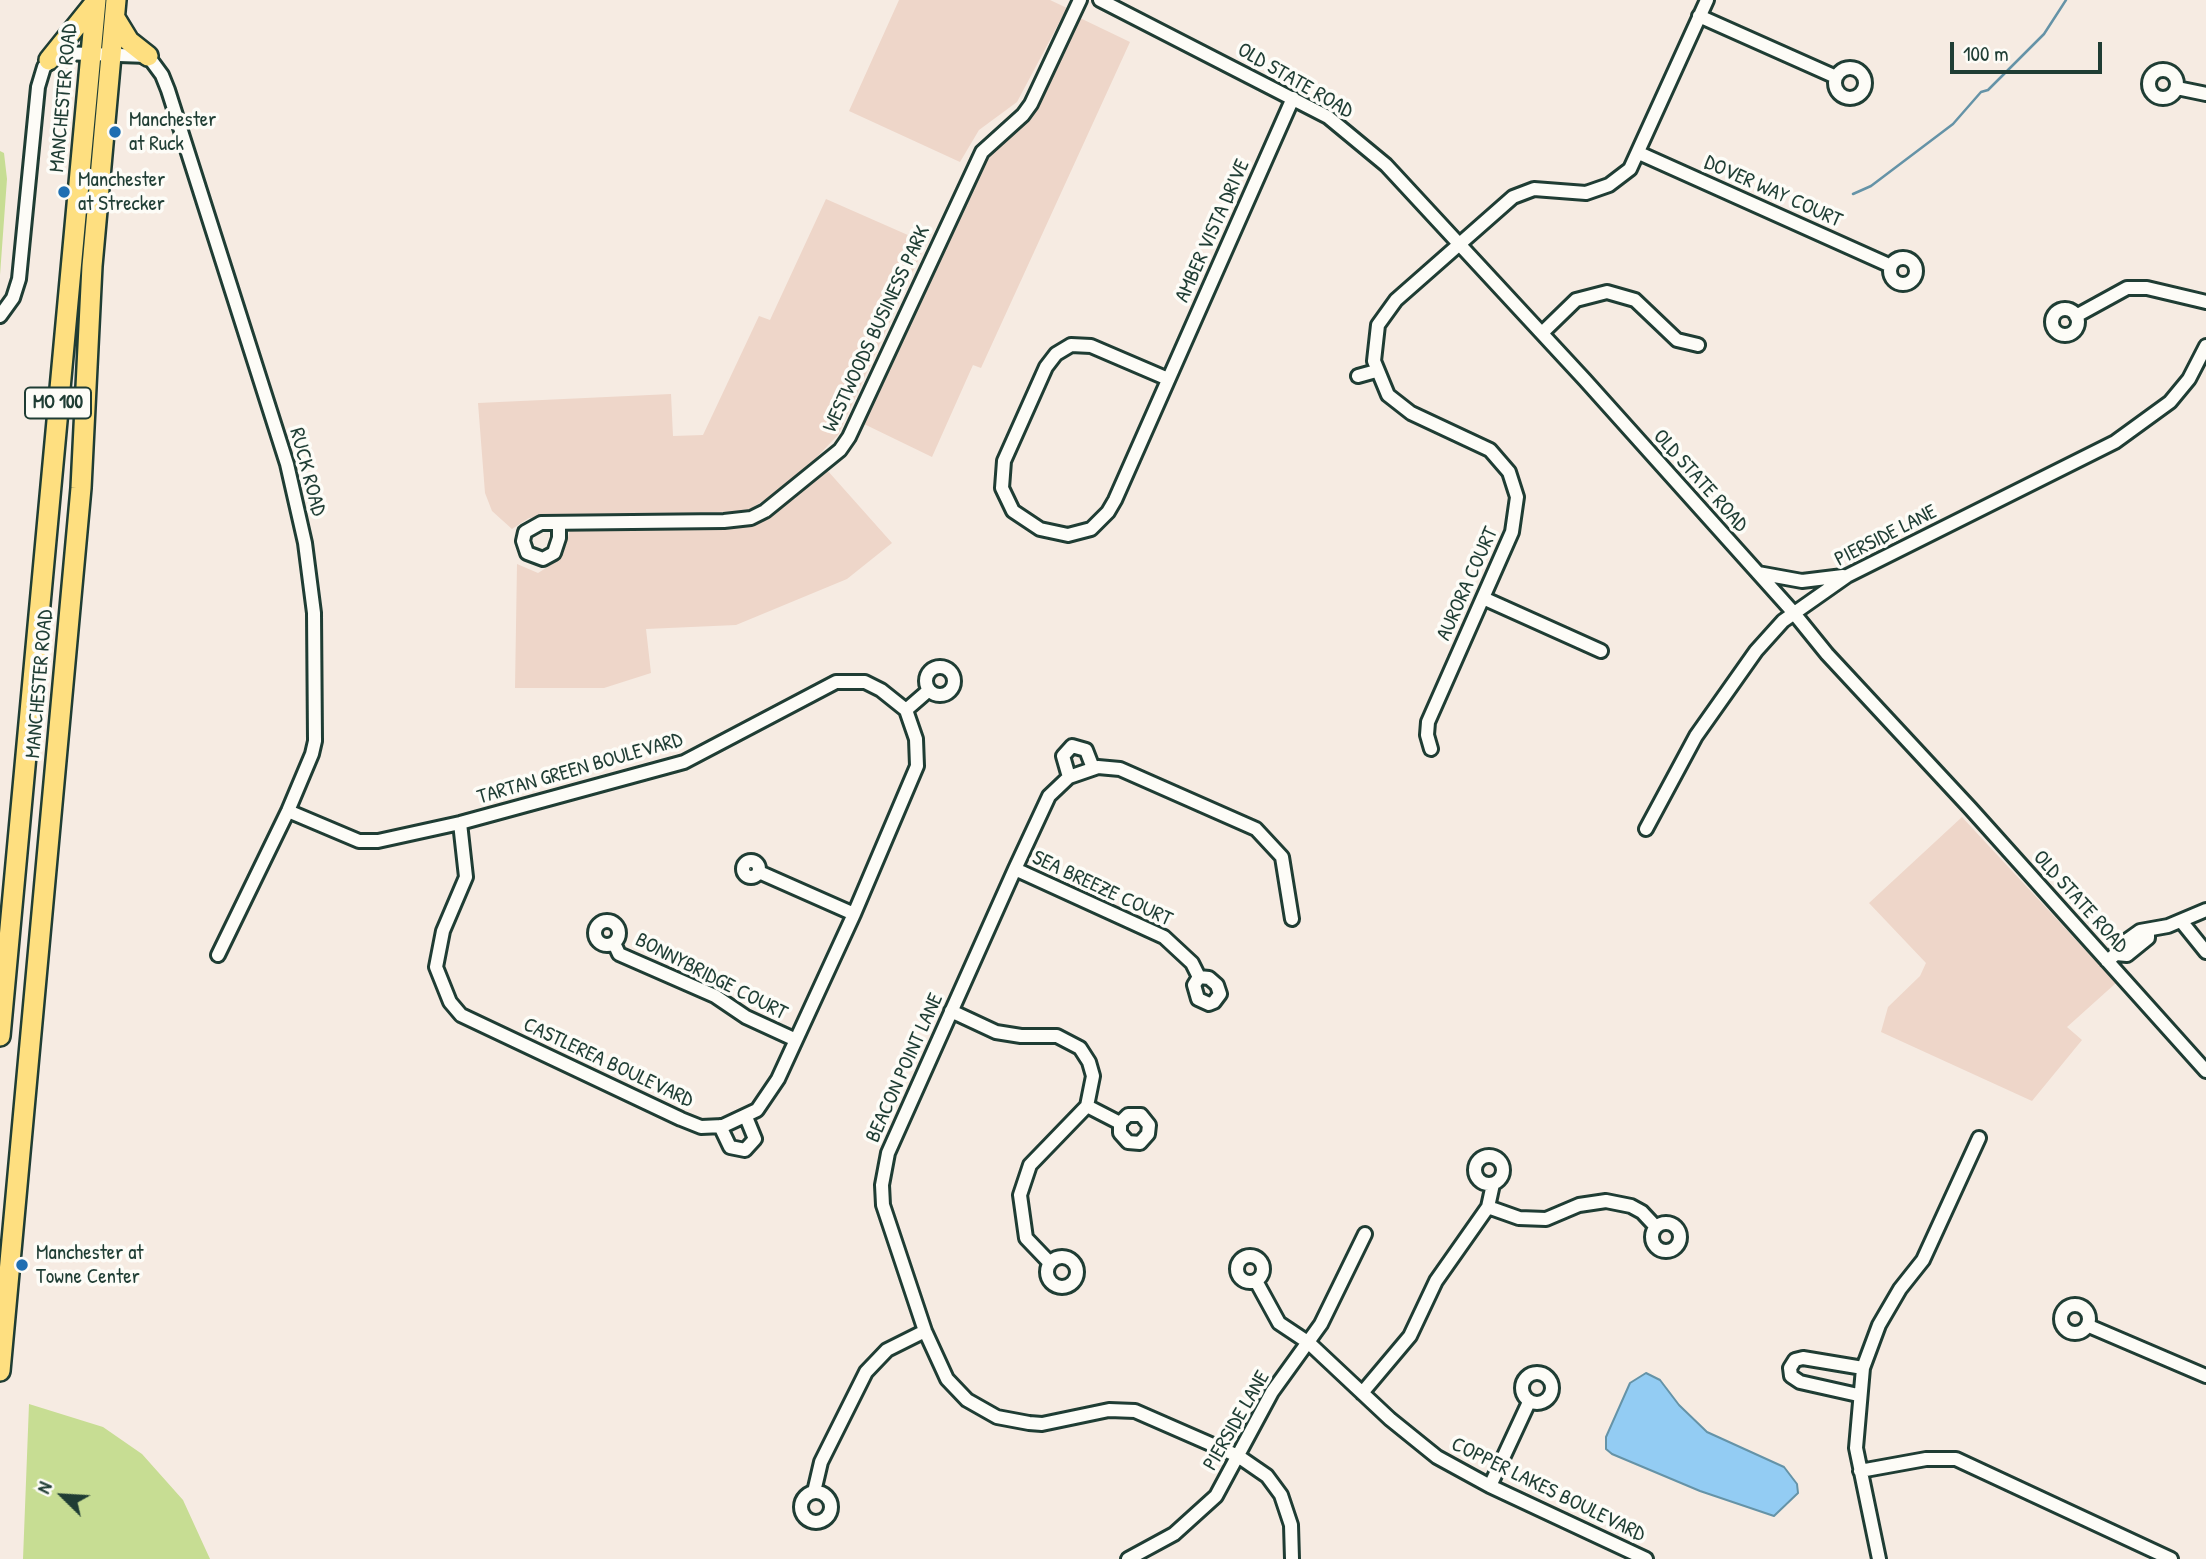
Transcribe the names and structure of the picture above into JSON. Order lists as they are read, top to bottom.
{
  "streets": {
    "highway": ["MANCHESTER ROAD", "MO 100"],
    "street": [
      "OLD STATE ROAD",
      "DOVER WAY COURT",
      "AMBER VISTA DRIVE",
      "WESTWOODS BUSINESS PARK",
      "RUCK ROAD",
      "PIERSIDE LANE",
      "AURORA COURT",
      "TARTAN GREEN BOULEVARD",
      "SEA BREEZE COURT",
      "BONNYBRIDGE COURT",
      "CASTLEREA BOULEVARD",
      "BEACON POINT LANE",
      "COPPER LAKES BOULEVARD"
    ]
  },
  "crossings": [
    ["OLD STATE ROAD", "AMBER VISTA DRIVE"],
    ["OLD STATE ROAD", "PIERSIDE LANE"],
    ["RUCK ROAD", "TARTAN GREEN BOULEVARD"],
    ["PIERSIDE LANE", "BEACON POINT LANE"],
    ["PIERSIDE LANE", "COPPER LAKES BOULEVARD"],
    ["TARTAN GREEN BOULEVARD", "CASTLEREA BOULEVARD"],
    ["SEA BREEZE COURT", "BEACON POINT LANE"],
    ["BONNYBRIDGE COURT", "CASTLEREA BOULEVARD"]
  ],
  "places": ["Manchester at Ruck", "Manchester at Strecker", "Manchester at Towne Center"],
  "scale_bar": "100 m",
  "north": "top left"
}
